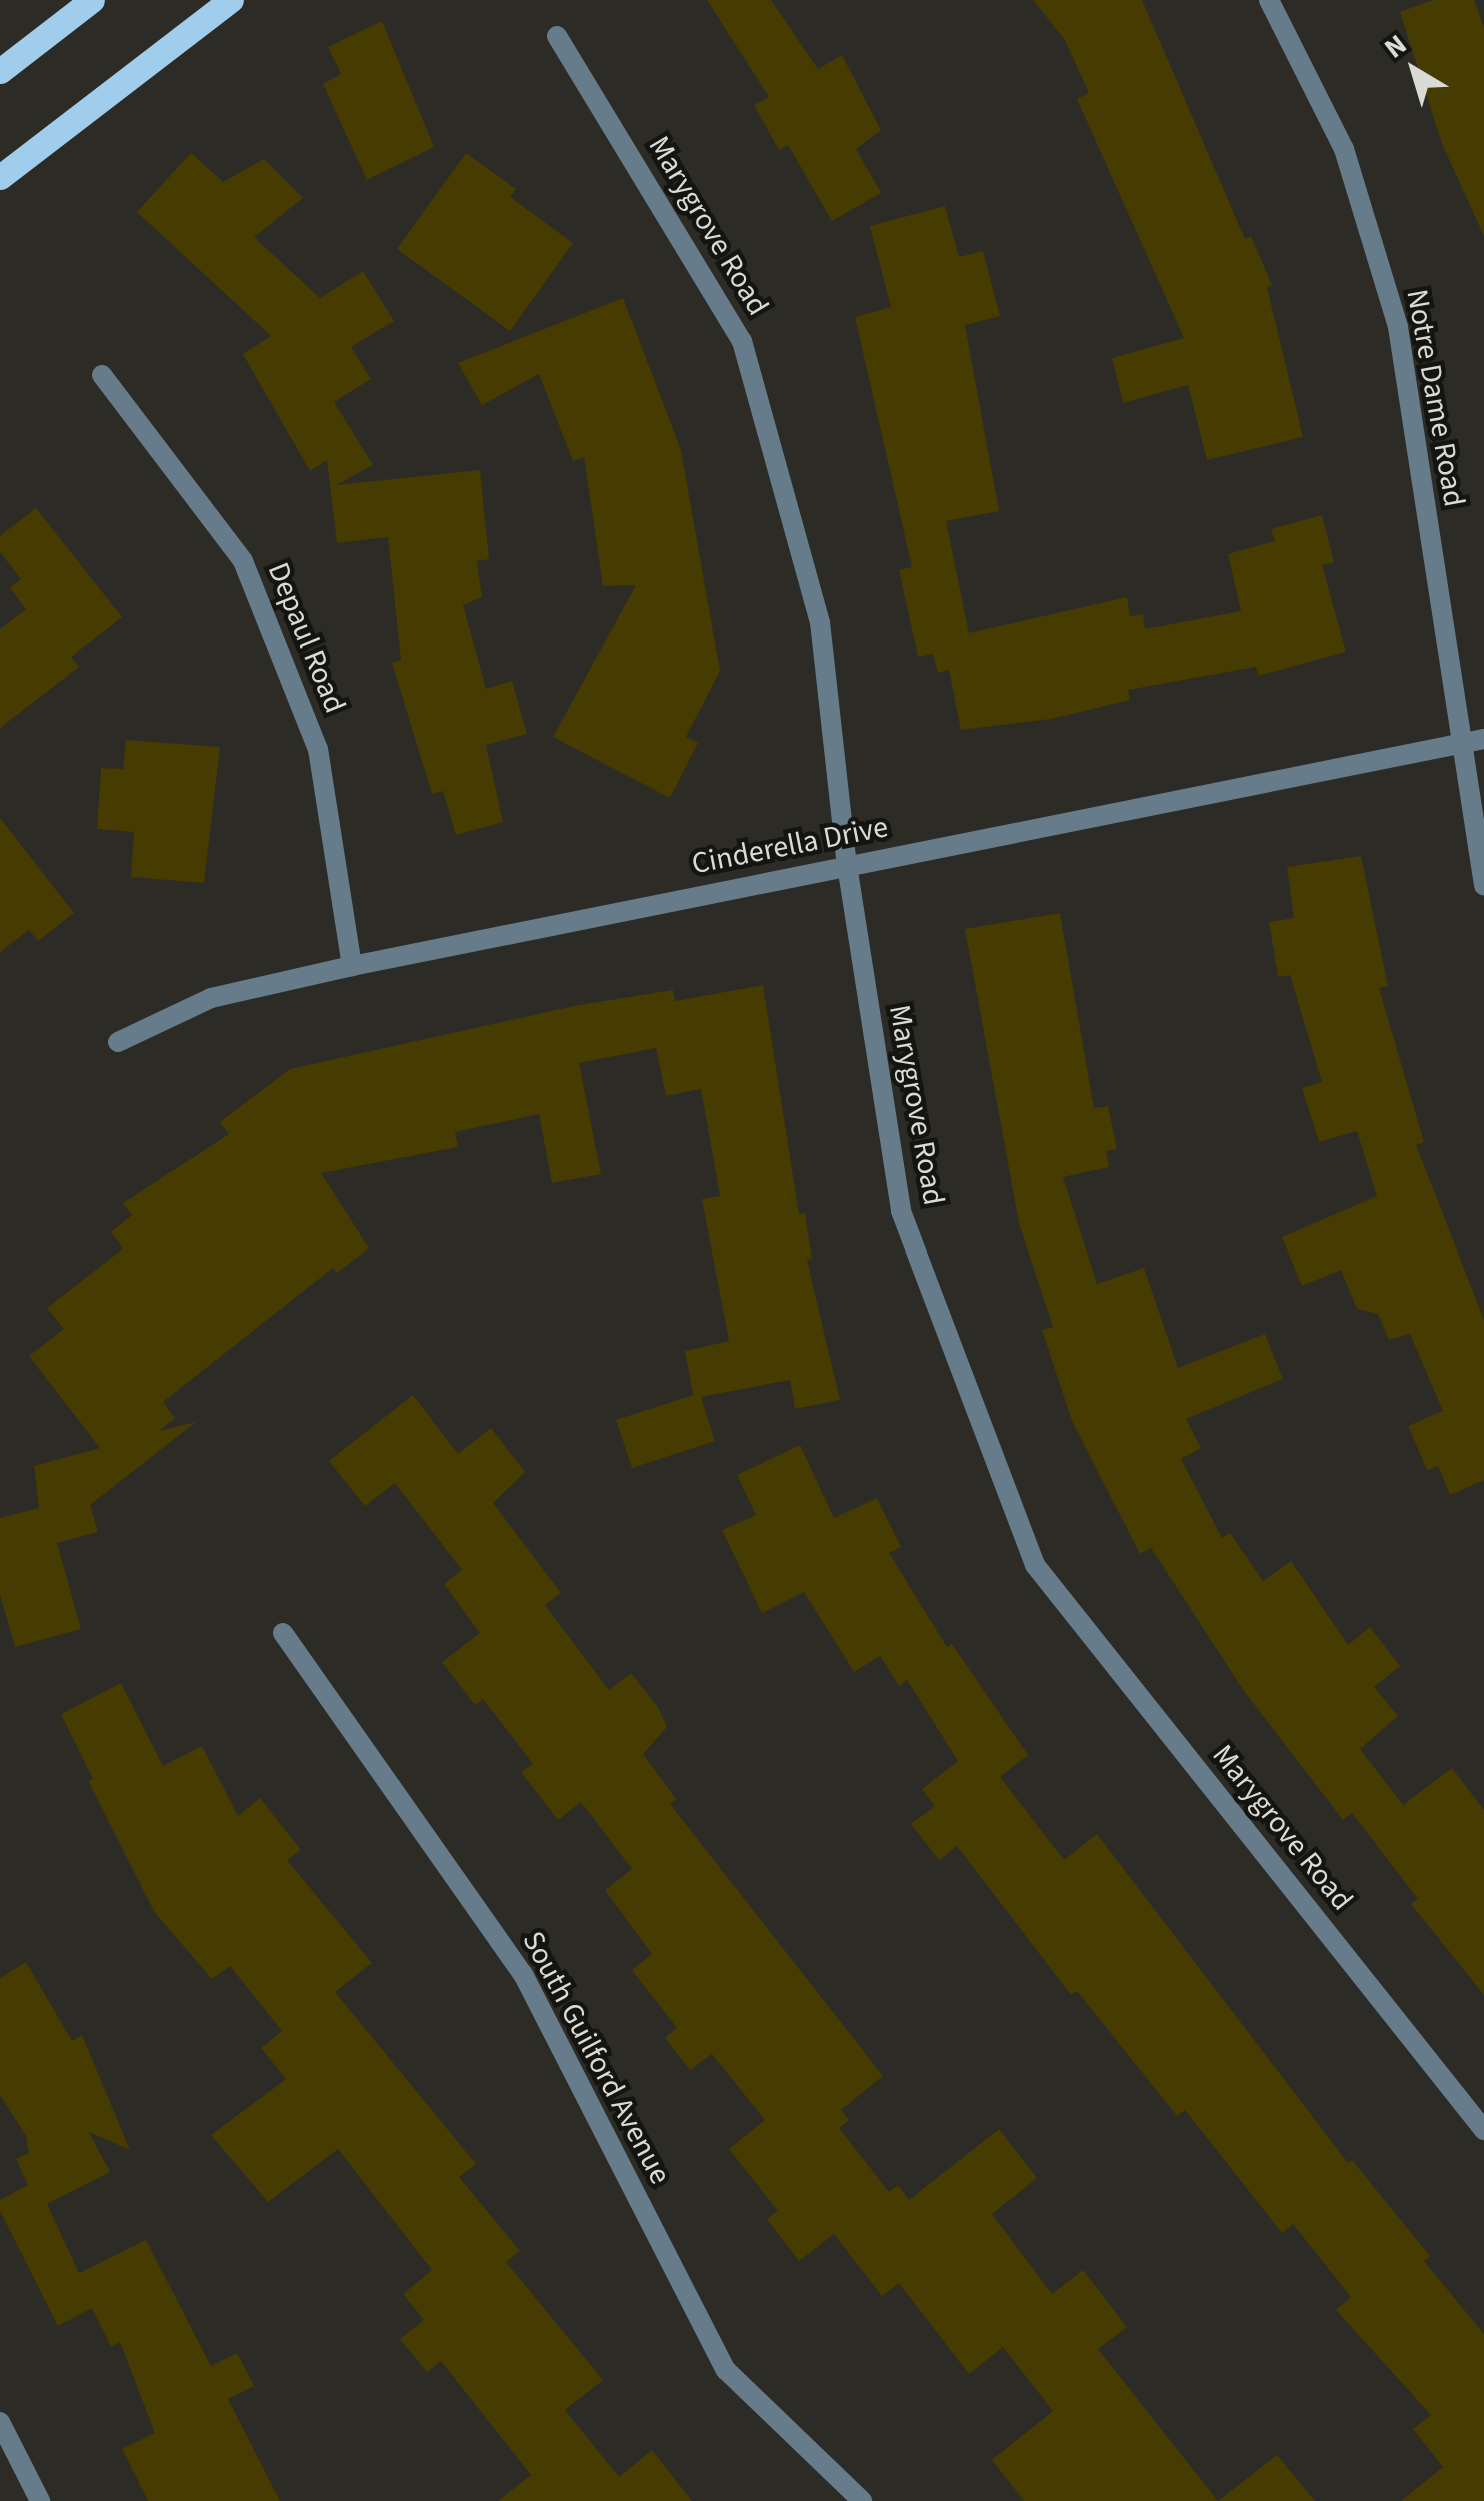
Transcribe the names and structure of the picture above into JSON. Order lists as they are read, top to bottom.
{
  "streets": {
    "street": [
      "Marygrove Road",
      "Notre Dame Road",
      "Depaul Road",
      "Cinderella Drive",
      "South Guilford Avenue"
    ]
  },
  "crossings": [
    ["Marygrove Road", "Cinderella Drive"],
    ["Notre Dame Road", "Cinderella Drive"],
    ["Depaul Road", "Cinderella Drive"]
  ],
  "north": "top left"
}
